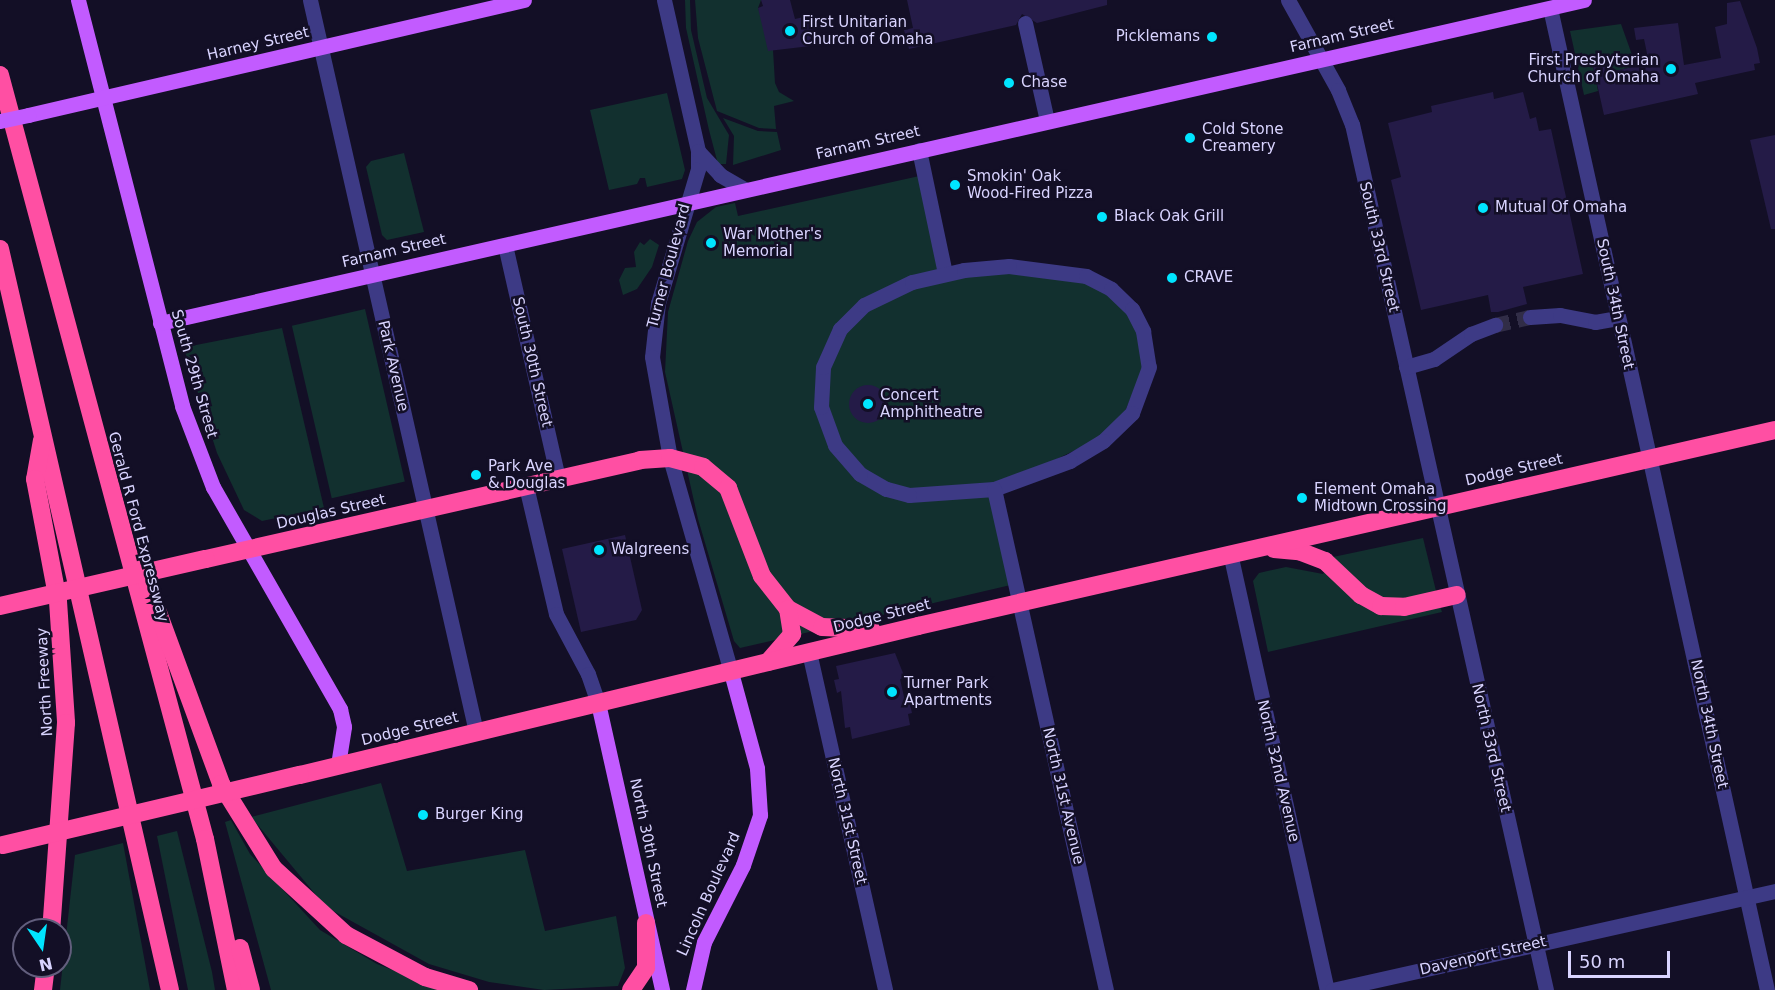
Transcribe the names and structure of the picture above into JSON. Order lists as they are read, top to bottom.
{
  "streets": {
    "highway": [
      "Dodge Street",
      "Douglas Street",
      "Gerald R Ford Expressway",
      "North Freeway"
    ],
    "main road": [
      "Farnam Street",
      "Harney Street",
      "South 29th Street",
      "North 30th Street",
      "Lincoln Boulevard"
    ],
    "street": [
      "South 33rd Street",
      "Turner Boulevard",
      "South 34th Street",
      "South 30th Street",
      "Park Avenue",
      "North 34th Street",
      "North 33rd Street",
      "North 32nd Avenue",
      "North 31st Avenue",
      "North 31st Street",
      "Davenport Street"
    ]
  },
  "crossings": [
    ["Farnam Street", "South 33rd Street"],
    ["Farnam Street", "Turner Boulevard"],
    ["Farnam Street", "South 34th Street"],
    ["Farnam Street", "South 30th Street"],
    ["Farnam Street", "Park Avenue"],
    ["Farnam Street", "South 29th Street"],
    ["Harney Street", "Park Avenue"],
    ["Harney Street", "South 29th Street"],
    ["South 33rd Street", "Dodge Street"],
    ["South 33rd Street", "North 33rd Street"],
    ["Turner Boulevard", "Dodge Street"],
    ["Turner Boulevard", "Douglas Street"],
    ["Turner Boulevard", "Lincoln Boulevard"],
    ["South 34th Street", "Dodge Street"],
    ["South 34th Street", "North 34th Street"],
    ["South 30th Street", "Douglas Street"],
    ["Park Avenue", "Dodge Street"],
    ["Park Avenue", "Douglas Street"],
    ["South 29th Street", "Dodge Street"],
    ["South 29th Street", "Douglas Street"],
    ["Dodge Street", "North 34th Street"],
    ["Dodge Street", "North 33rd Street"],
    ["Dodge Street", "North 32nd Avenue"],
    ["Dodge Street", "North 31st Avenue"],
    ["Dodge Street", "North 31st Street"],
    ["Dodge Street", "North 30th Street"],
    ["Dodge Street", "Lincoln Boulevard"],
    ["North 34th Street", "Davenport Street"],
    ["North 33rd Street", "Davenport Street"]
  ],
  "places": [
    "First Unitarian Church of Omaha",
    "Picklemans",
    "First Presbyterian Church of Omaha",
    "Chase",
    "Cold Stone Creamery",
    "Smokin' Oak Wood-Fired Pizza",
    "Mutual Of Omaha",
    "Black Oak Grill",
    "War Mother's Memorial",
    "CRAVE",
    "Concert Amphitheatre",
    "Park Ave & Douglas",
    "Element Omaha Midtown Crossing",
    "Walgreens",
    "Turner Park Apartments",
    "Burger King"
  ],
  "scale_bar": "50 m",
  "north": "bottom"
}
